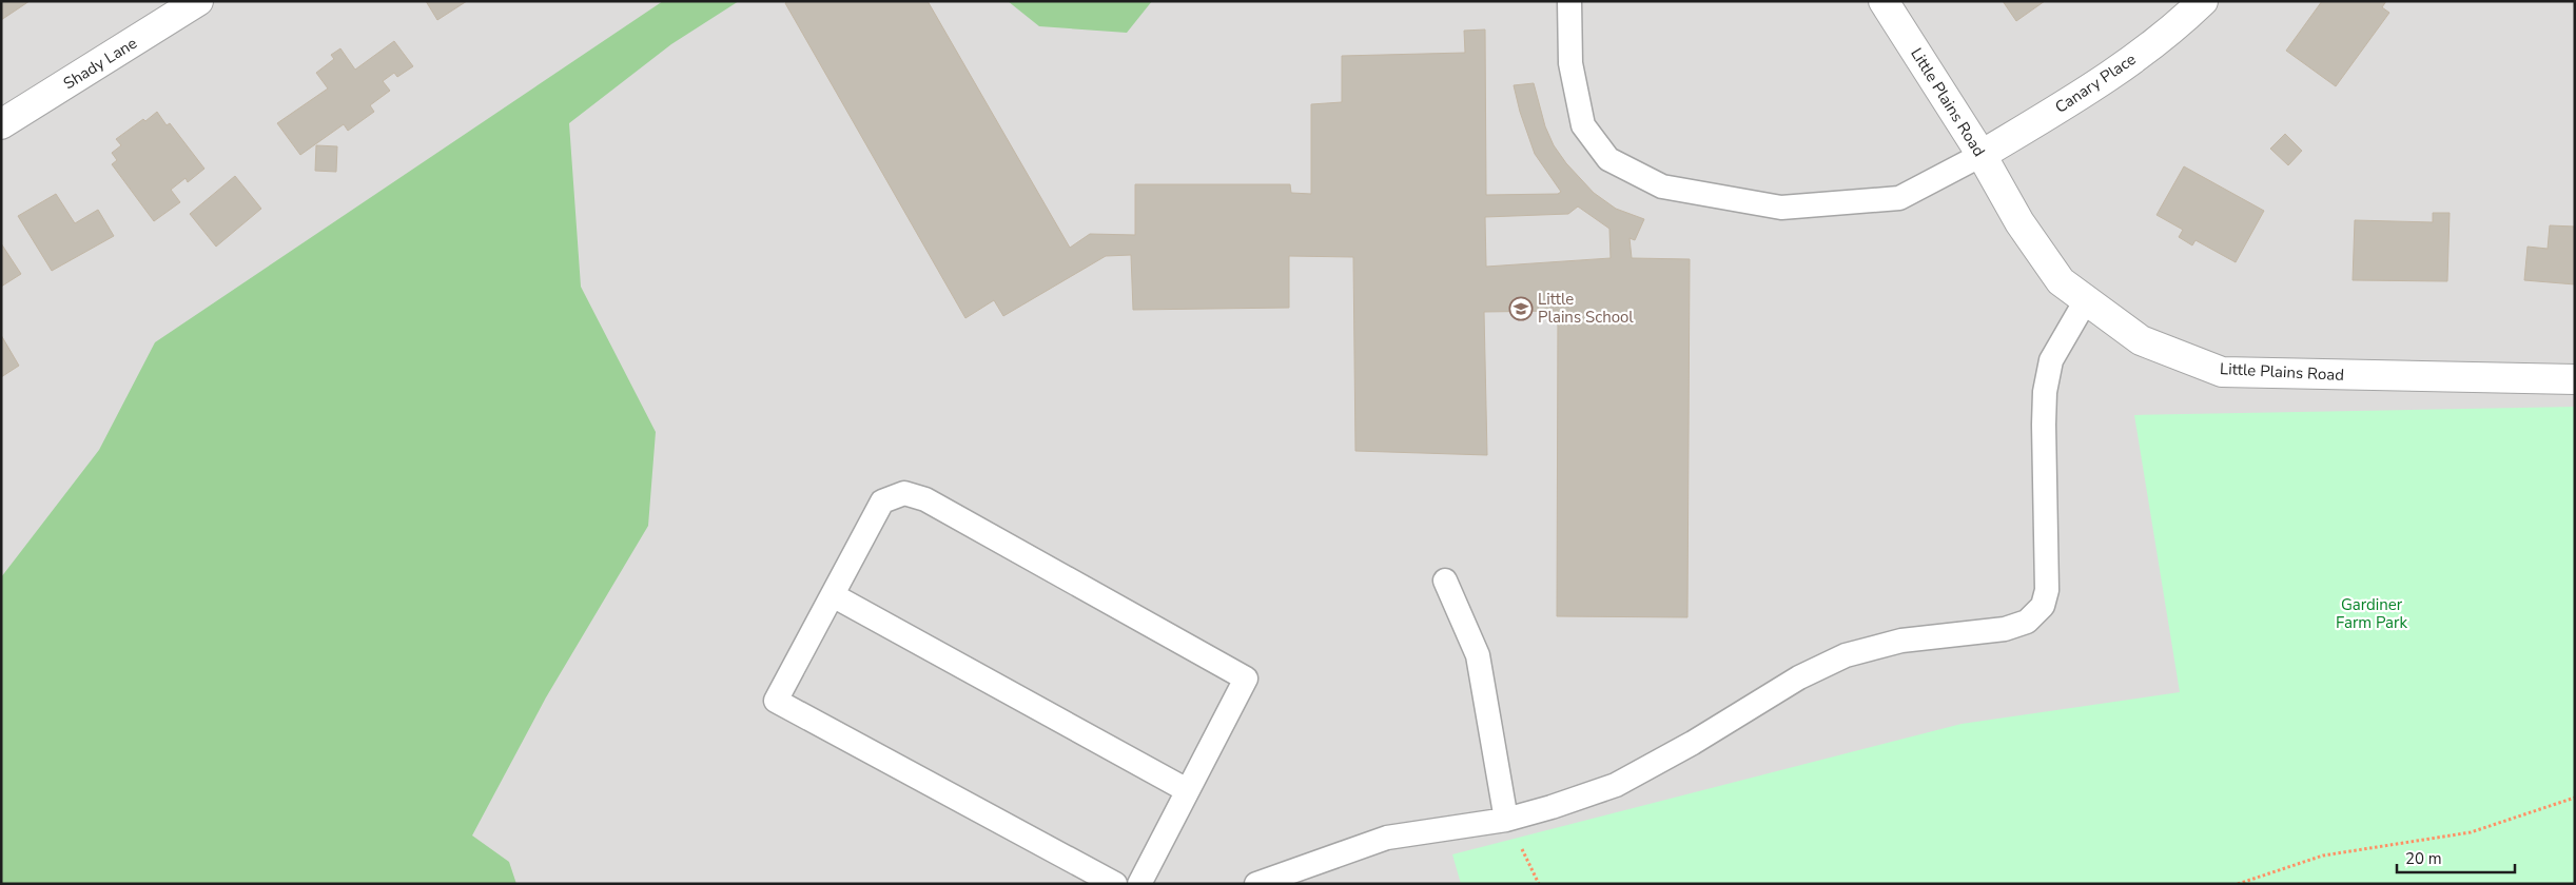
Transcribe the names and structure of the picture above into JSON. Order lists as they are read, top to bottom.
{
  "streets": {
    "street": ["Shady Lane", "Canary Place", "Little Plains Road"]
  },
  "crossings": [
    ["Canary Place", "Little Plains Road"]
  ],
  "parks": ["Gardiner Farm Park"],
  "places": {
    "school or university": ["Little Plains School"]
  },
  "scale_bar": "20 m"
}
